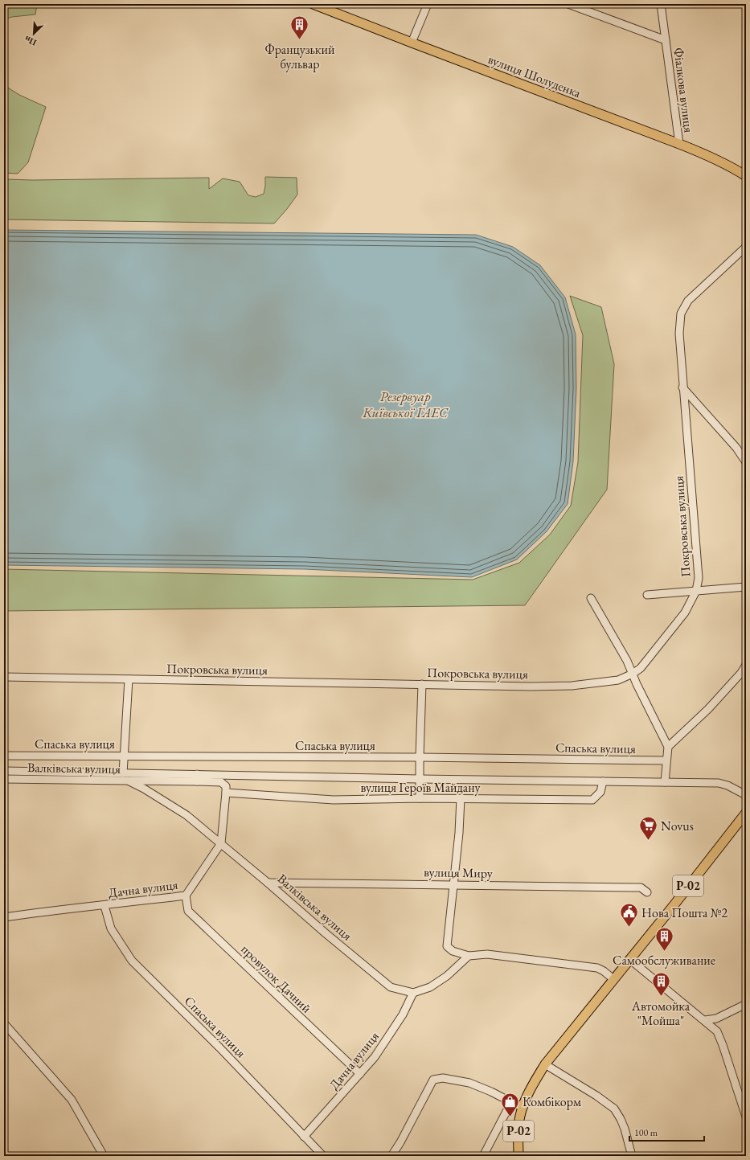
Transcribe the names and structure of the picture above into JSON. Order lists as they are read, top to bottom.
{
  "streets": {
    "main road": ["вулиця Шолуденка", "Р-02"],
    "street": [
      "Фіалкова вулиця",
      "Покровська вулиця",
      "Спаська вулиця",
      "Валківська вулиця",
      "вулиця Героїв Майдану",
      "вулиця Миру",
      "Дачна вулиця",
      "провулок Дачний"
    ]
  },
  "crossings": [
    ["вулиця Шолуденка", "Фіалкова вулиця"],
    ["Спаська вулиця", "Дачна вулиця"],
    ["Валківська вулиця", "вулиця Миру"],
    ["Валківська вулиця", "Дачна вулиця"],
    ["вулиця Героїв Майдану", "Дачна вулиця"],
    ["Дачна вулиця", "провулок Дачний"]
  ],
  "water": ["Резервуар Київської ГАЕС"],
  "places": {
    "building": ["Французький бульвар", "Самообслуживание", "Автомойка \"Мойша\""],
    "supermarket": ["Novus"],
    "public building": ["Нова Пошта №2"],
    "shop": ["Комбікорм"]
  },
  "scale_bar": "100 m",
  "north": "bottom left"
}
